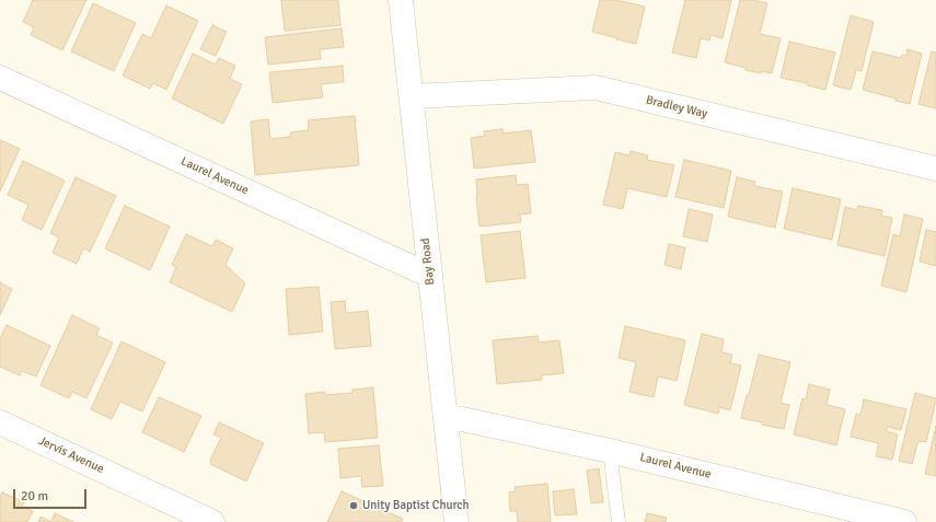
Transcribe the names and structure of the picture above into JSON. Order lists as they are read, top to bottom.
{
  "streets": {
    "street": [
      "Bradley Way",
      "Laurel Avenue",
      "Bay Road",
      "Jervis Avenue"
    ]
  },
  "crossings": [
    ["Bradley Way", "Bay Road"],
    ["Laurel Avenue", "Bay Road"]
  ],
  "places": ["Unity Baptist Church"],
  "scale_bar": "20 m"
}
